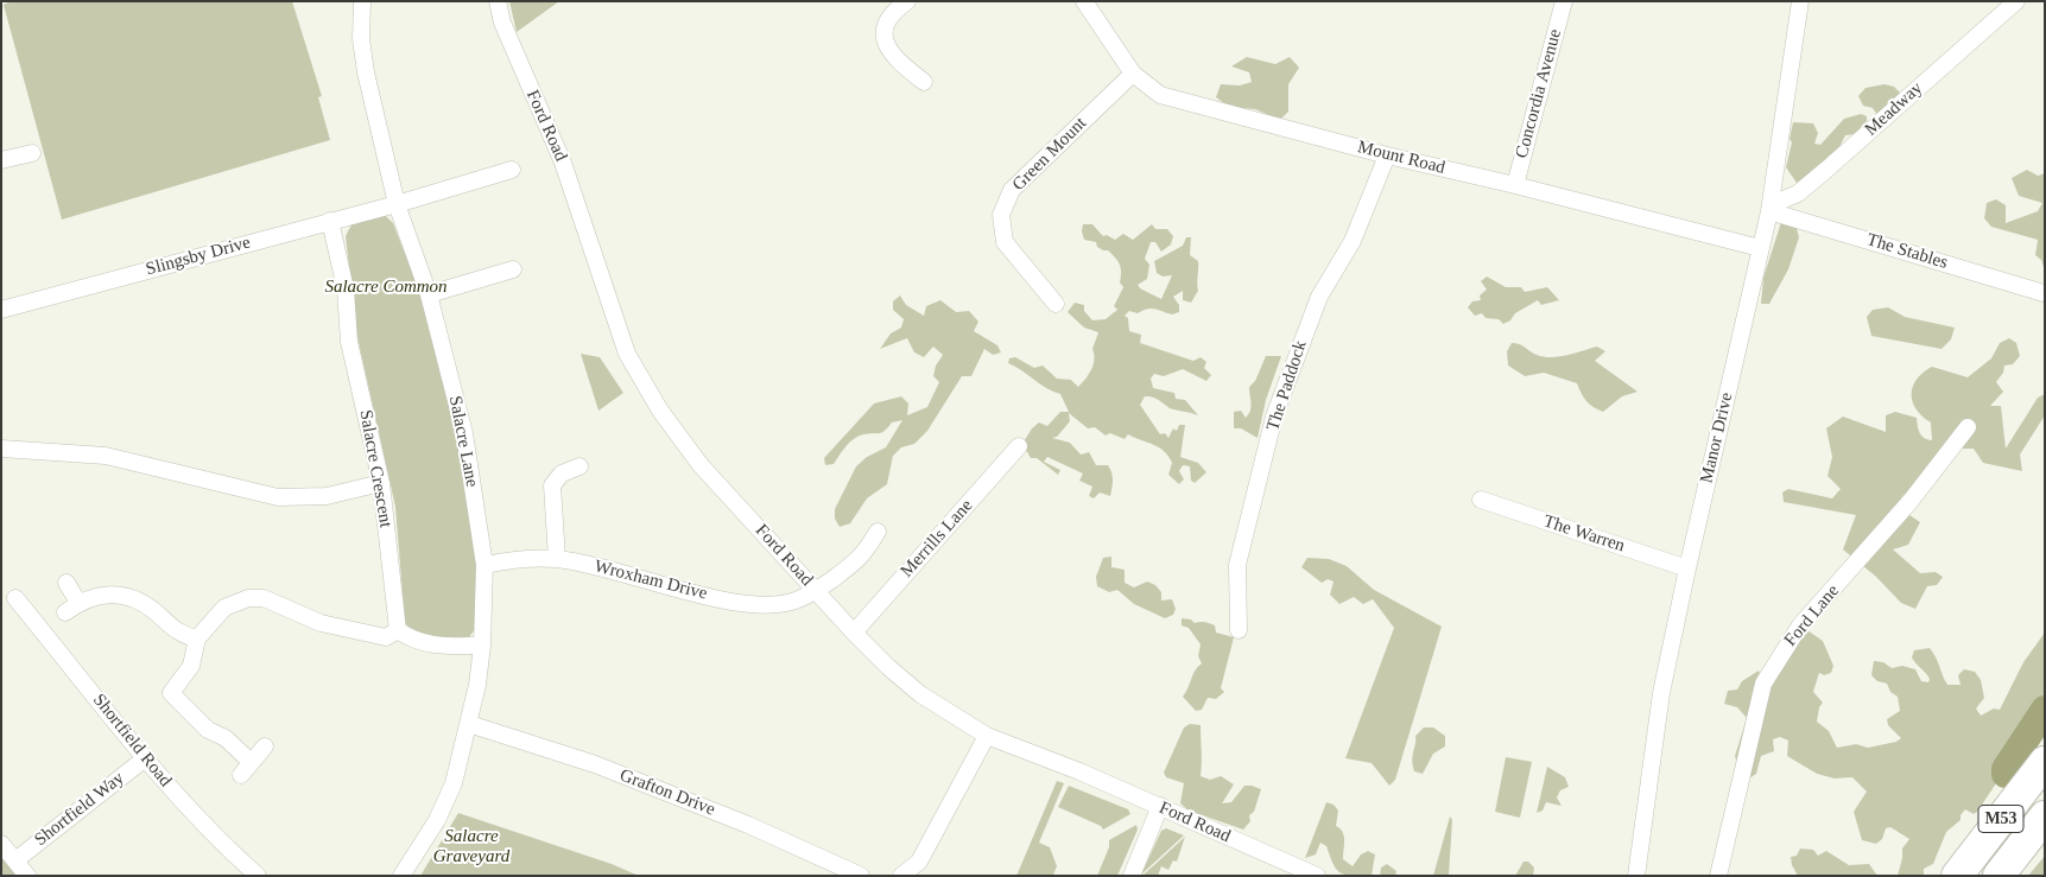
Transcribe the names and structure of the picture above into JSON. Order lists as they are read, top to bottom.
{
  "streets": {
    "highway": ["M53"],
    "street": [
      "Concordia Avenue",
      "Meadway",
      "Ford Road",
      "Green Mount",
      "Mount Road",
      "The Stables",
      "Slingsby Drive",
      "The Paddock",
      "Manor Drive",
      "Salacre Lane",
      "Salacre Crescent",
      "The Warren",
      "Merrills Lane",
      "Wroxham Drive",
      "Ford Lane",
      "Shortfield Road",
      "Grafton Drive",
      "Shortfield Way"
    ]
  },
  "crossings": [
    ["Concordia Avenue", "Mount Road"],
    ["Meadway", "The Stables"],
    ["Meadway", "Manor Drive"],
    ["Ford Road", "Merrills Lane"],
    ["Ford Road", "Wroxham Drive"],
    ["Green Mount", "Mount Road"],
    ["Mount Road", "The Paddock"],
    ["Mount Road", "Manor Drive"],
    ["The Stables", "Manor Drive"],
    ["Slingsby Drive", "Salacre Lane"],
    ["Slingsby Drive", "Salacre Crescent"],
    ["Manor Drive", "The Warren"],
    ["Salacre Lane", "Wroxham Drive"],
    ["Salacre Lane", "Grafton Drive"],
    ["Shortfield Road", "Shortfield Way"]
  ],
  "parks": ["Salacre Common", "Salacre Graveyard"]
}
